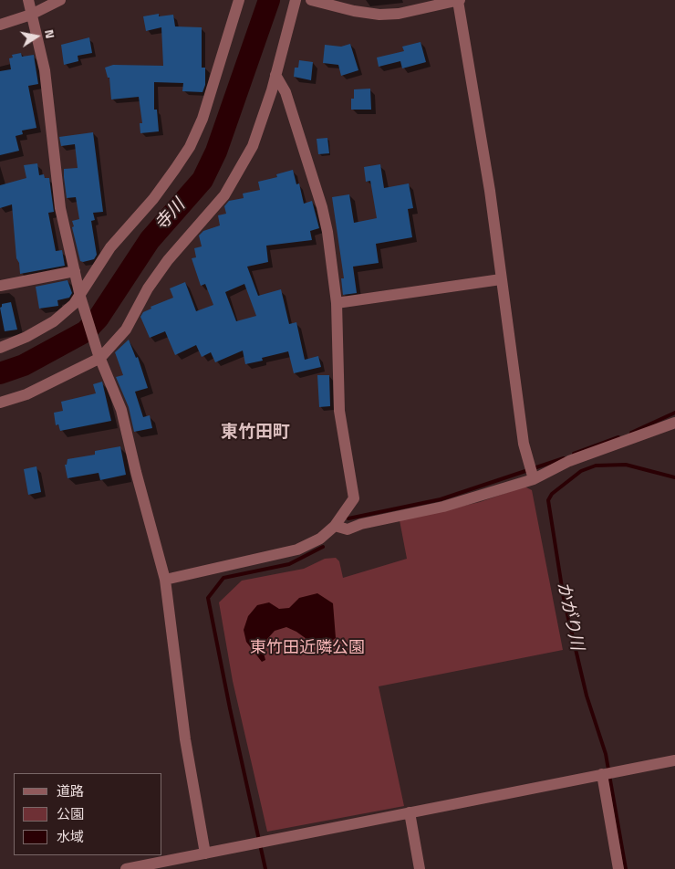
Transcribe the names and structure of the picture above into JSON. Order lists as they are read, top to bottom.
{
  "districts": ["東竹田町"],
  "water": ["寺川", "かがり川"],
  "parks": ["東竹田近隣公園"],
  "legend": ["道路", "公園", "水域"],
  "north": "right"
}
